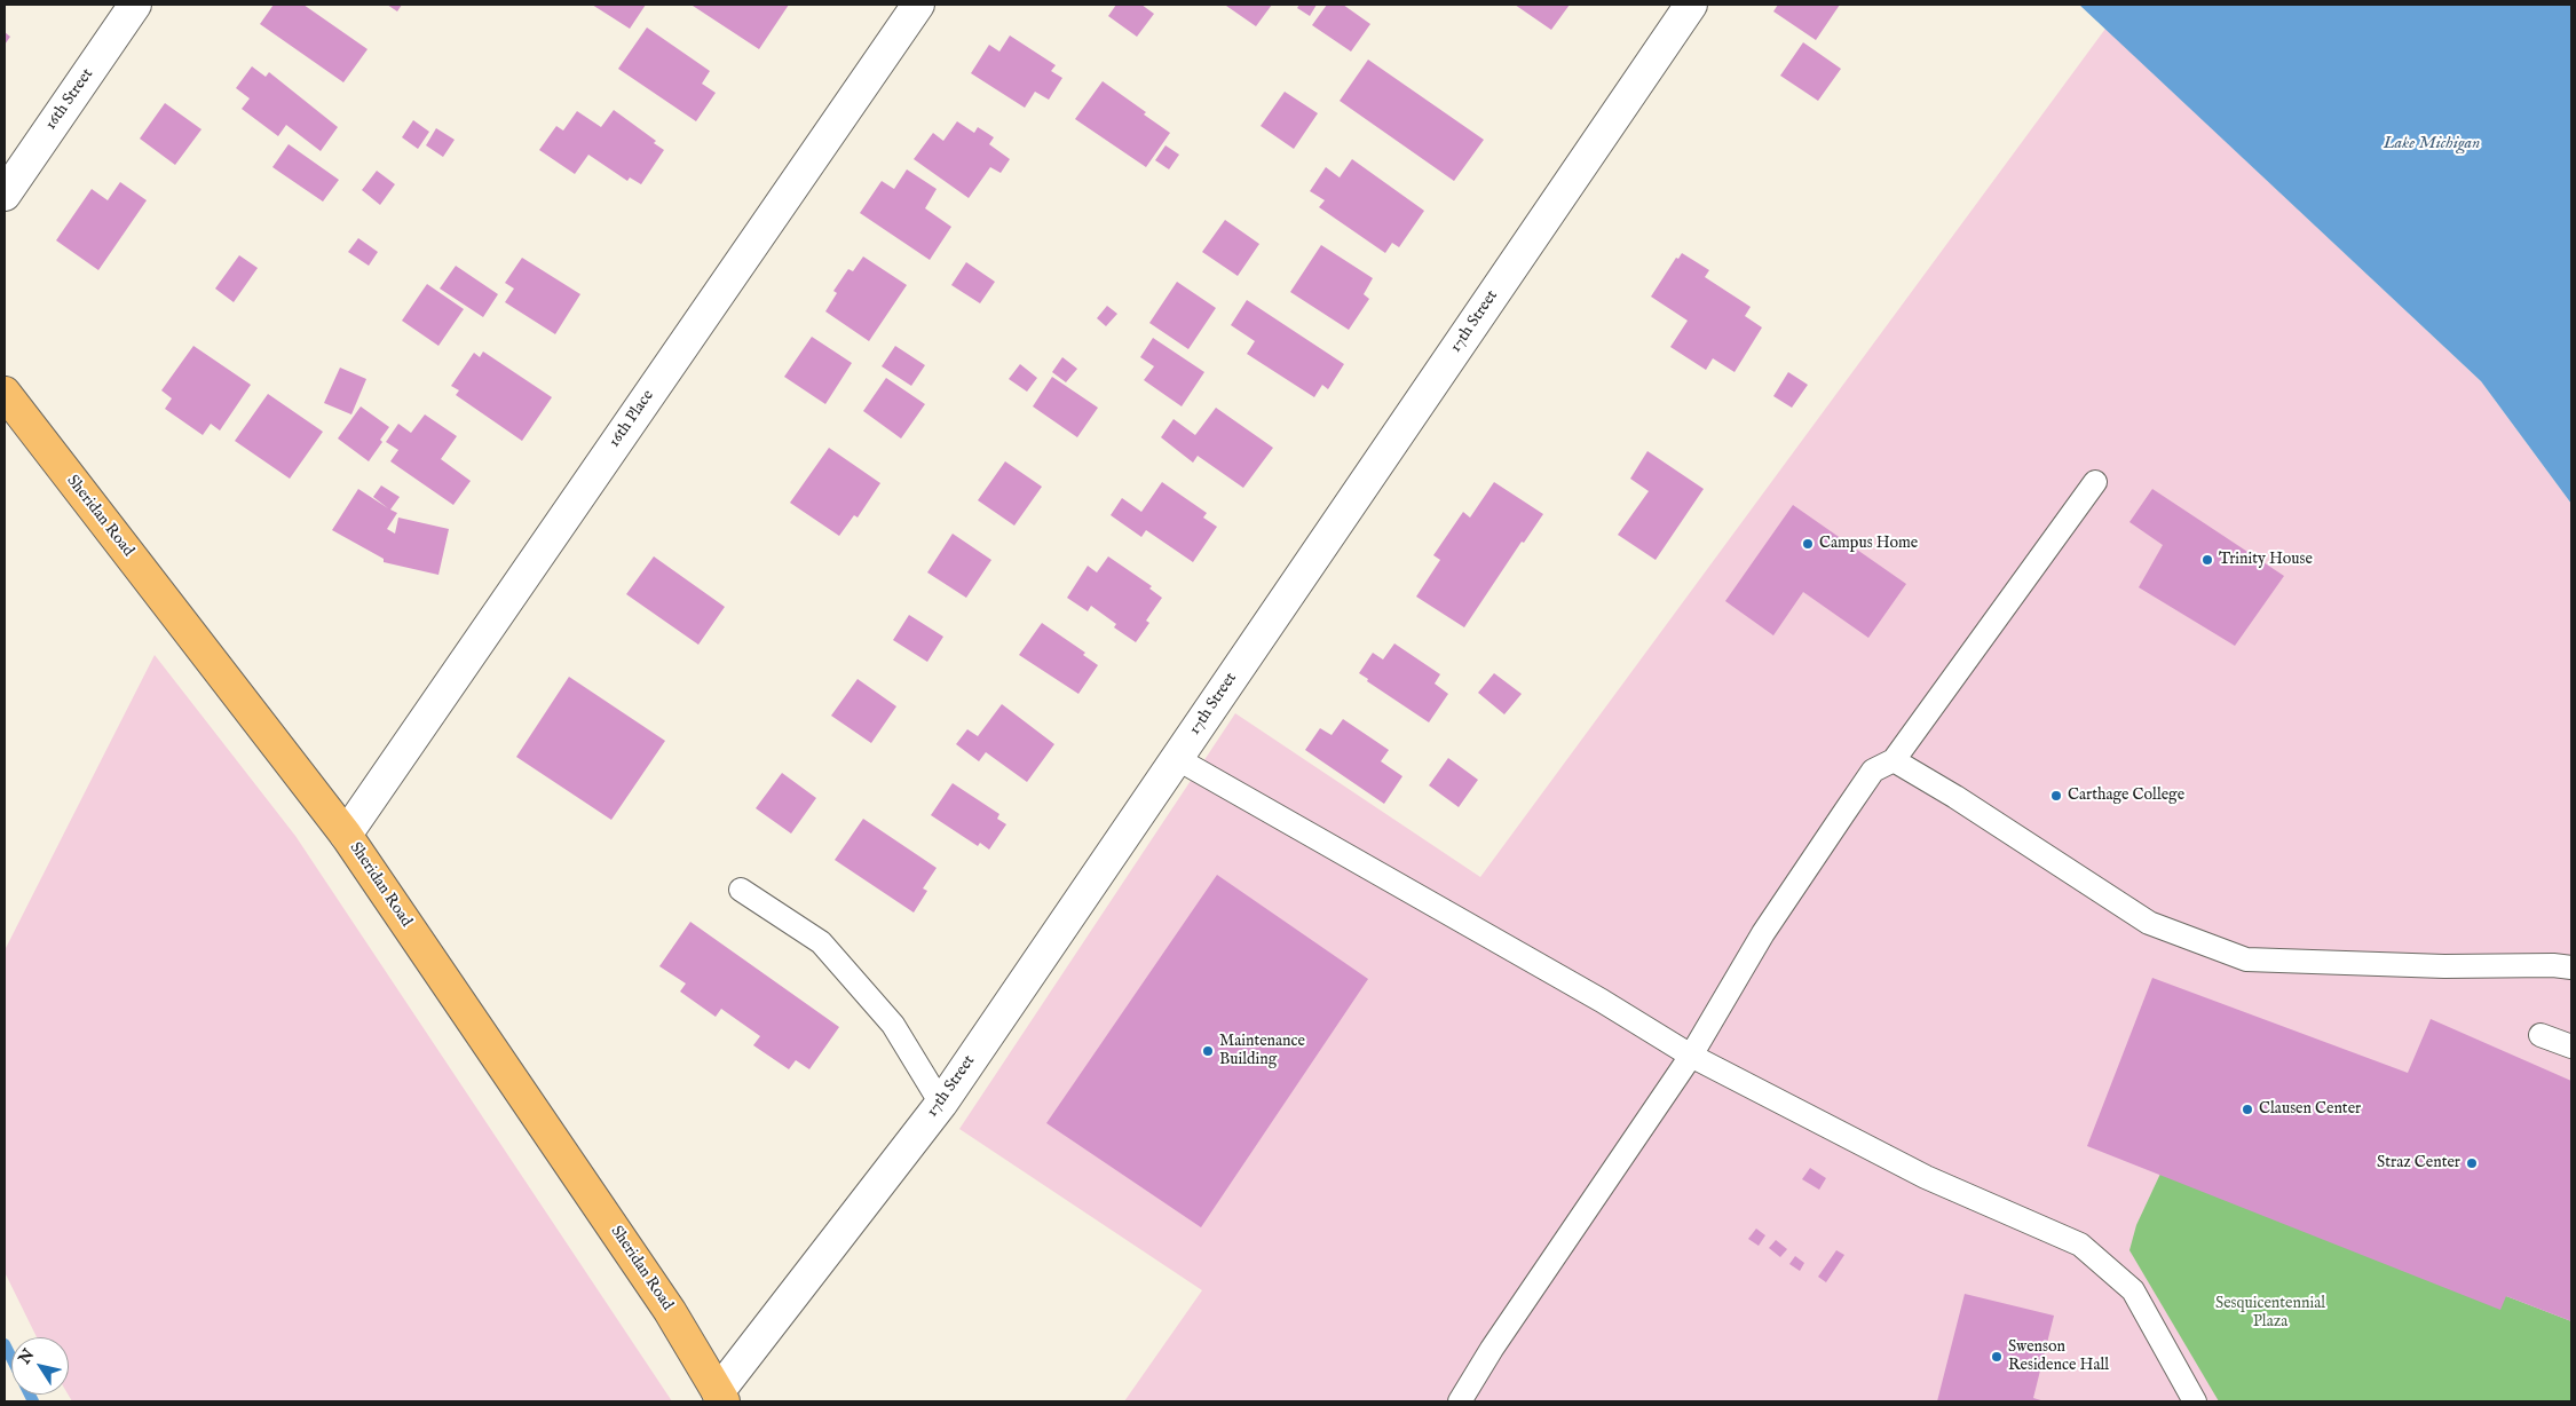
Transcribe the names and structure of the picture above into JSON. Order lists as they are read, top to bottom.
{
  "streets": {
    "main road": ["Sheridan Road"],
    "street": ["16th Street", "17th Street", "16th Place"]
  },
  "crossings": [
    ["17th Street", "Sheridan Road"],
    ["16th Place", "Sheridan Road"]
  ],
  "water": ["Lake Michigan"],
  "parks": ["Sesquicentennial Plaza"],
  "places": [
    "Campus Home",
    "Trinity House",
    "Carthage College",
    "Maintenance Building",
    "Clausen Center",
    "Straz Center",
    "Swenson Residence Hall"
  ],
  "north": "top left"
}
